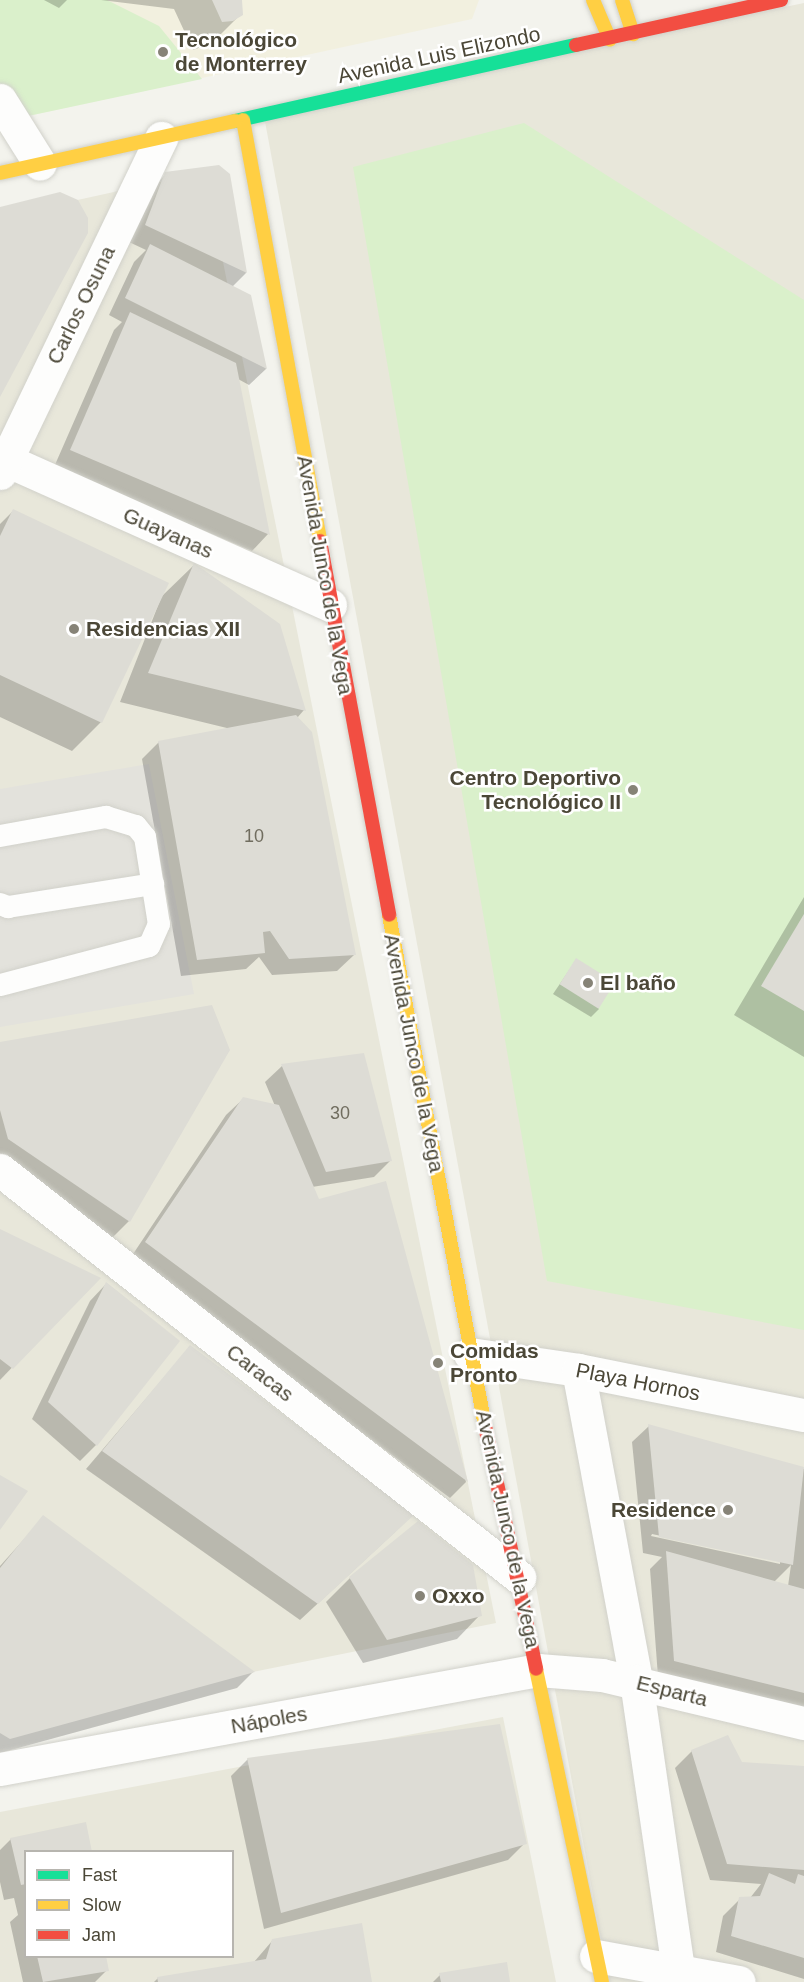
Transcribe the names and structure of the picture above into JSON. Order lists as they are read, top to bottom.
{
  "streets": {
    "street": [
      "Avenida Luis Elizondo",
      "Carlos Osuna",
      "Guayanas",
      "Avenida Junco de la Vega",
      "Caracas",
      "Playa Hornos",
      "Esparta",
      "Nápoles"
    ]
  },
  "crossings": [
    ["Avenida Luis Elizondo", "Carlos Osuna"],
    ["Avenida Luis Elizondo", "Avenida Junco de la Vega"],
    ["Carlos Osuna", "Guayanas"],
    ["Guayanas", "Avenida Junco de la Vega"],
    ["Avenida Junco de la Vega", "Caracas"],
    ["Avenida Junco de la Vega", "Playa Hornos"],
    ["Avenida Junco de la Vega", "Esparta"],
    ["Avenida Junco de la Vega", "Nápoles"],
    ["Esparta", "Nápoles"]
  ],
  "places": [
    "Tecnológico de Monterrey",
    "Residencias XII",
    "Centro Deportivo Tecnológico II",
    "El baño",
    "Comidas Pronto",
    "Residence",
    "Oxxo"
  ],
  "house_numbers": ["10", "30"],
  "legend": ["Fast", "Slow", "Jam"]
}
